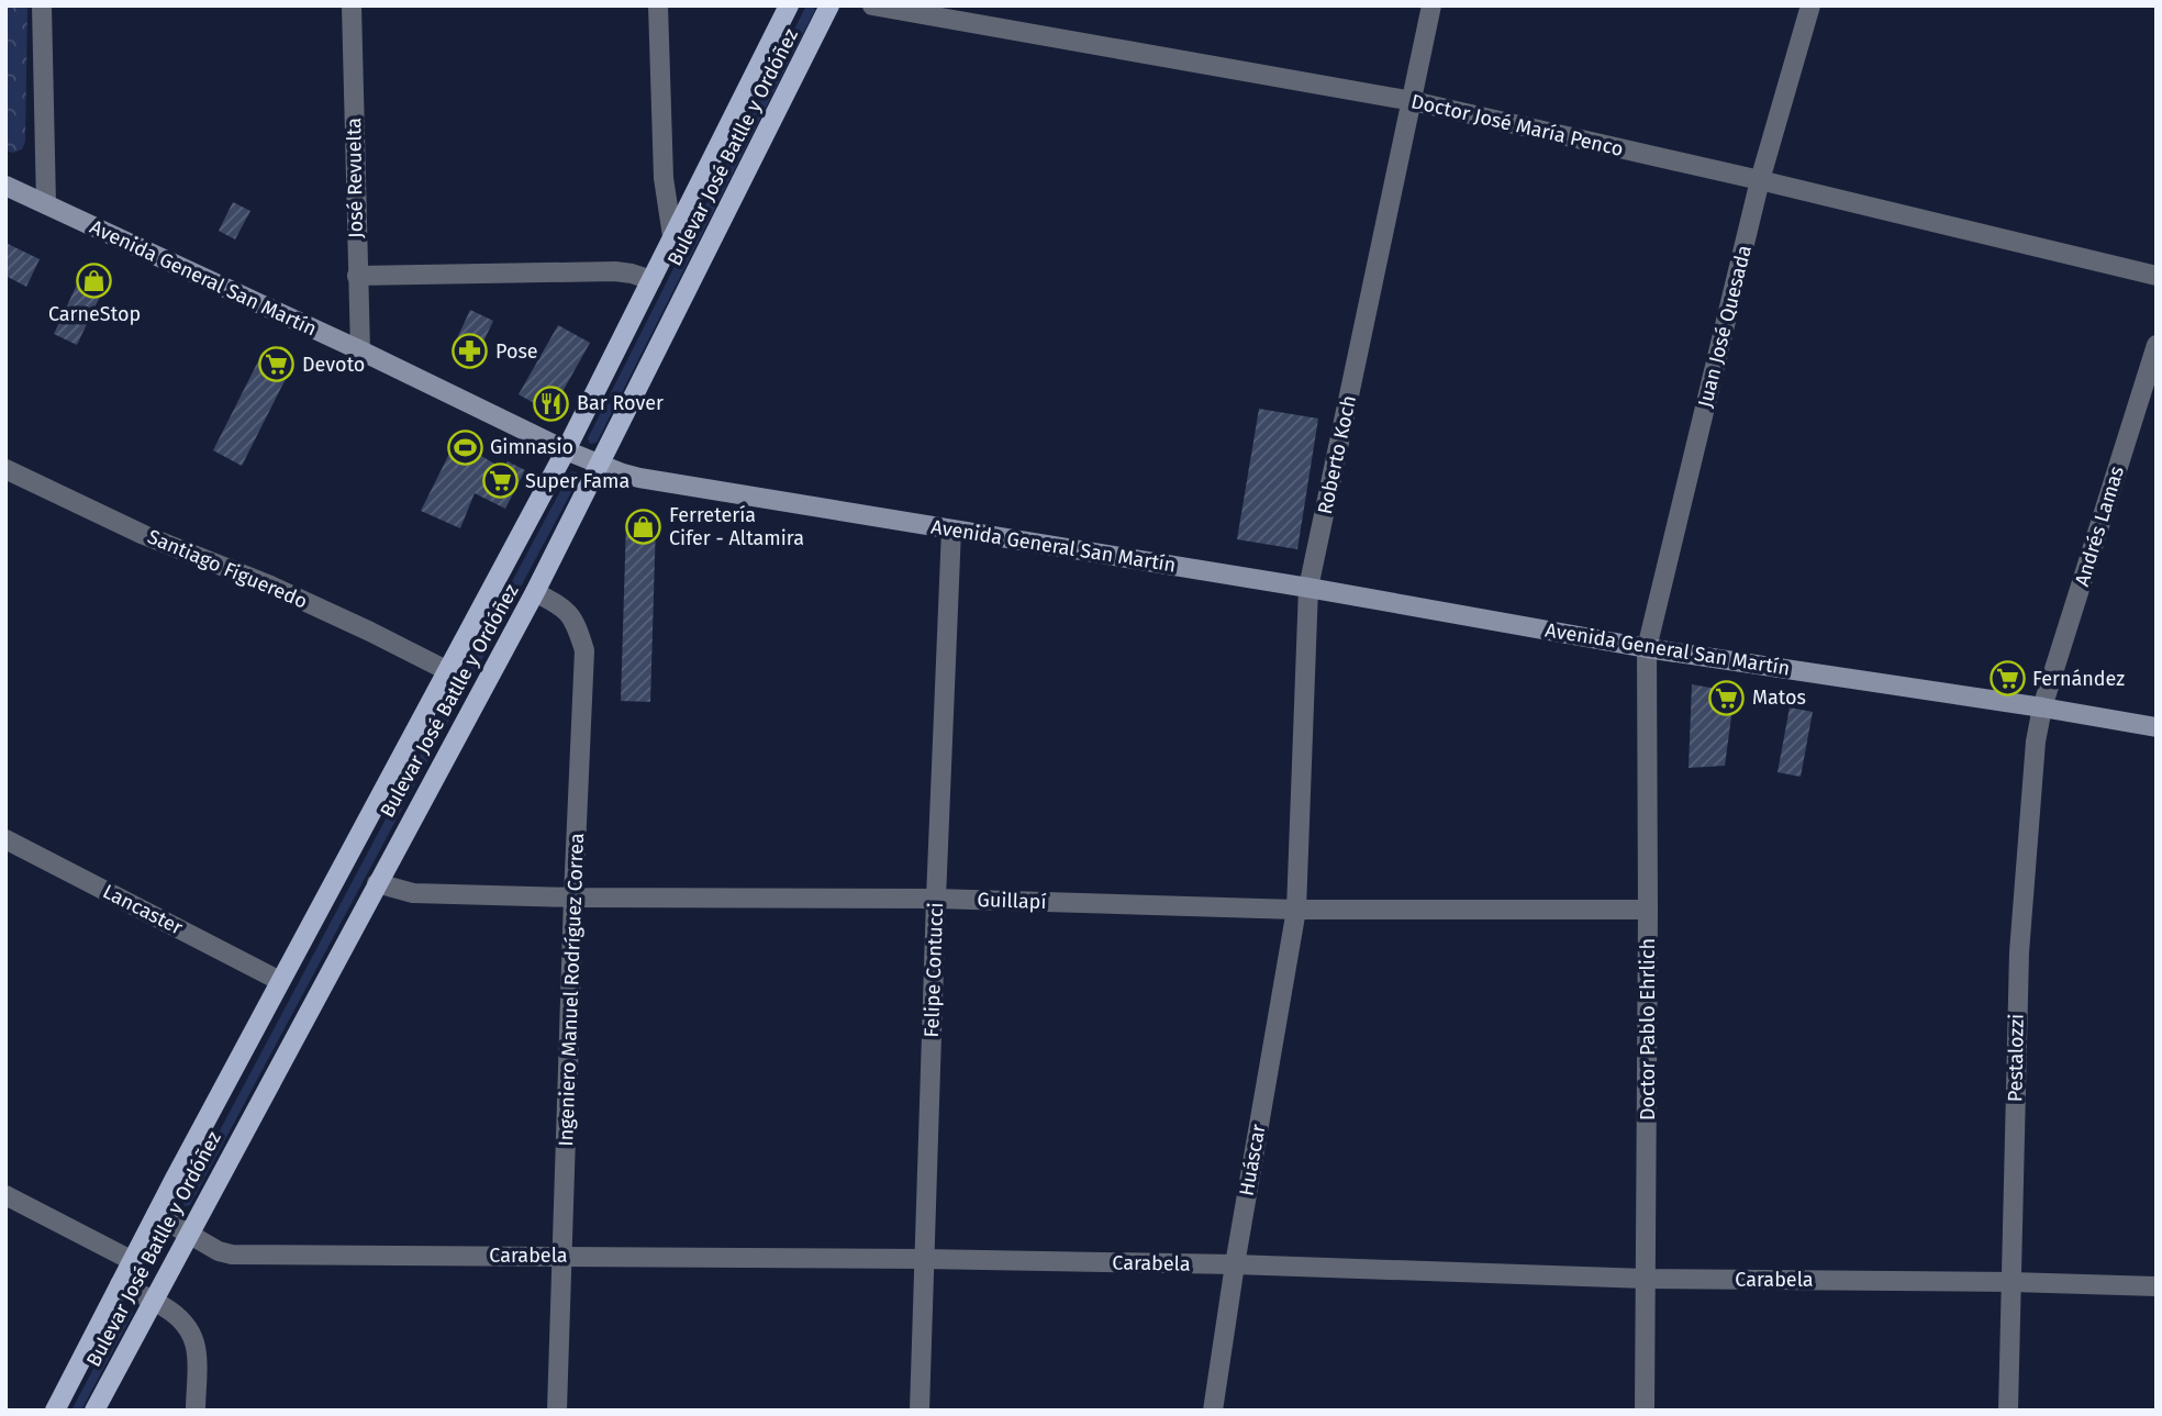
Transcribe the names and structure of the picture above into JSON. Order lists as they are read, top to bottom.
{
  "streets": {
    "main road": ["Bulevar José Batlle y Ordóñez", "Avenida General San Martín"],
    "street": [
      "Doctor José María Penco",
      "José Revuelta",
      "Juan José Quesada",
      "Roberto Koch",
      "Andrés Lamas",
      "Santiago Figueredo",
      "Guillapí",
      "Lancaster",
      "Felipe Contucci",
      "Ingeniero Manuel Rodríguez Correa",
      "Doctor Pablo Ehrlich",
      "Pestalozzi",
      "Huáscar",
      "Carabela"
    ]
  },
  "crossings": [
    ["Doctor José María Penco", "Juan José Quesada"],
    ["Doctor José María Penco", "Roberto Koch"],
    ["Bulevar José Batlle y Ordóñez", "Avenida General San Martín"],
    ["Bulevar José Batlle y Ordóñez", "Santiago Figueredo"],
    ["Bulevar José Batlle y Ordóñez", "Guillapí"],
    ["Bulevar José Batlle y Ordóñez", "Lancaster"],
    ["Bulevar José Batlle y Ordóñez", "Ingeniero Manuel Rodríguez Correa"],
    ["Bulevar José Batlle y Ordóñez", "Carabela"],
    ["José Revuelta", "Avenida General San Martín"],
    ["Avenida General San Martín", "Juan José Quesada"],
    ["Avenida General San Martín", "Roberto Koch"],
    ["Avenida General San Martín", "Andrés Lamas"],
    ["Avenida General San Martín", "Felipe Contucci"],
    ["Avenida General San Martín", "Doctor Pablo Ehrlich"],
    ["Avenida General San Martín", "Pestalozzi"],
    ["Juan José Quesada", "Doctor Pablo Ehrlich"],
    ["Roberto Koch", "Guillapí"],
    ["Roberto Koch", "Huáscar"],
    ["Andrés Lamas", "Pestalozzi"],
    ["Guillapí", "Felipe Contucci"],
    ["Guillapí", "Ingeniero Manuel Rodríguez Correa"],
    ["Guillapí", "Doctor Pablo Ehrlich"],
    ["Guillapí", "Huáscar"],
    ["Felipe Contucci", "Carabela"],
    ["Ingeniero Manuel Rodríguez Correa", "Carabela"],
    ["Doctor Pablo Ehrlich", "Carabela"],
    ["Pestalozzi", "Carabela"],
    ["Huáscar", "Carabela"]
  ],
  "places": {
    "shop": ["CarneStop", "Ferretería Cifer - Altamira"],
    "pharmacy": ["Pose"],
    "supermarket": [
      "Devoto",
      "Super Fama",
      "Fernández",
      "Matos"
    ],
    "restaurant": ["Bar Rover"],
    "sports": ["Gimnasio"]
  }
}
